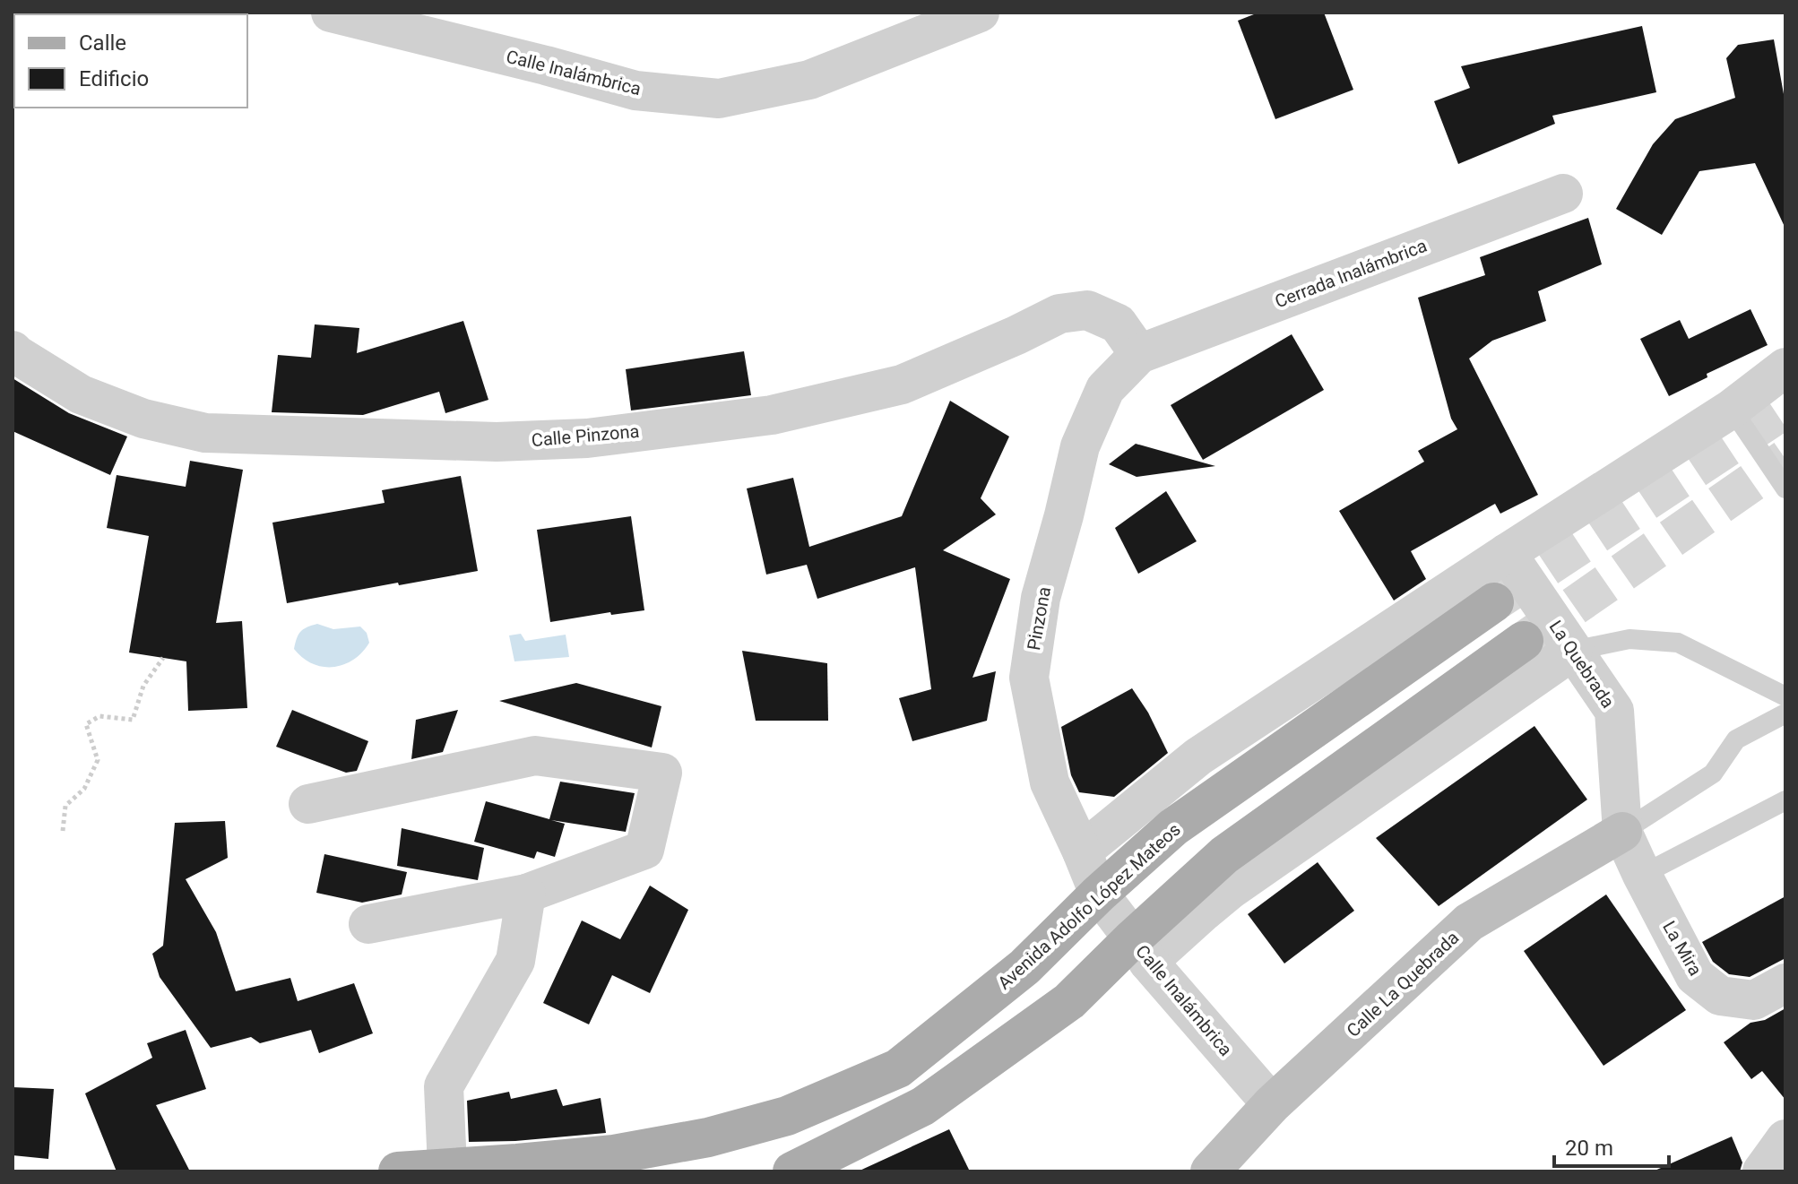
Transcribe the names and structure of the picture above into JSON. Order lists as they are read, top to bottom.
{
  "streets": {
    "main road": ["Avenida Adolfo López Mateos"],
    "street": [
      "Calle Inalámbrica",
      "Cerrada Inalámbrica",
      "Calle Pinzona",
      "Pinzona",
      "La Quebrada",
      "La Mira",
      "Calle La Quebrada"
    ]
  },
  "crossings": [
    ["Calle Inalámbrica", "Pinzona"],
    ["Calle Inalámbrica", "Avenida Adolfo López Mateos"],
    ["Calle Inalámbrica", "Calle La Quebrada"],
    ["Cerrada Inalámbrica", "Calle Pinzona"],
    ["Cerrada Inalámbrica", "Pinzona"],
    ["Calle Pinzona", "Pinzona"],
    ["Pinzona", "Avenida Adolfo López Mateos"],
    ["La Quebrada", "La Mira"],
    ["La Quebrada", "Calle La Quebrada"],
    ["La Mira", "Calle La Quebrada"]
  ],
  "legend": ["Calle", "Edificio"],
  "scale_bar": "20 m"
}
